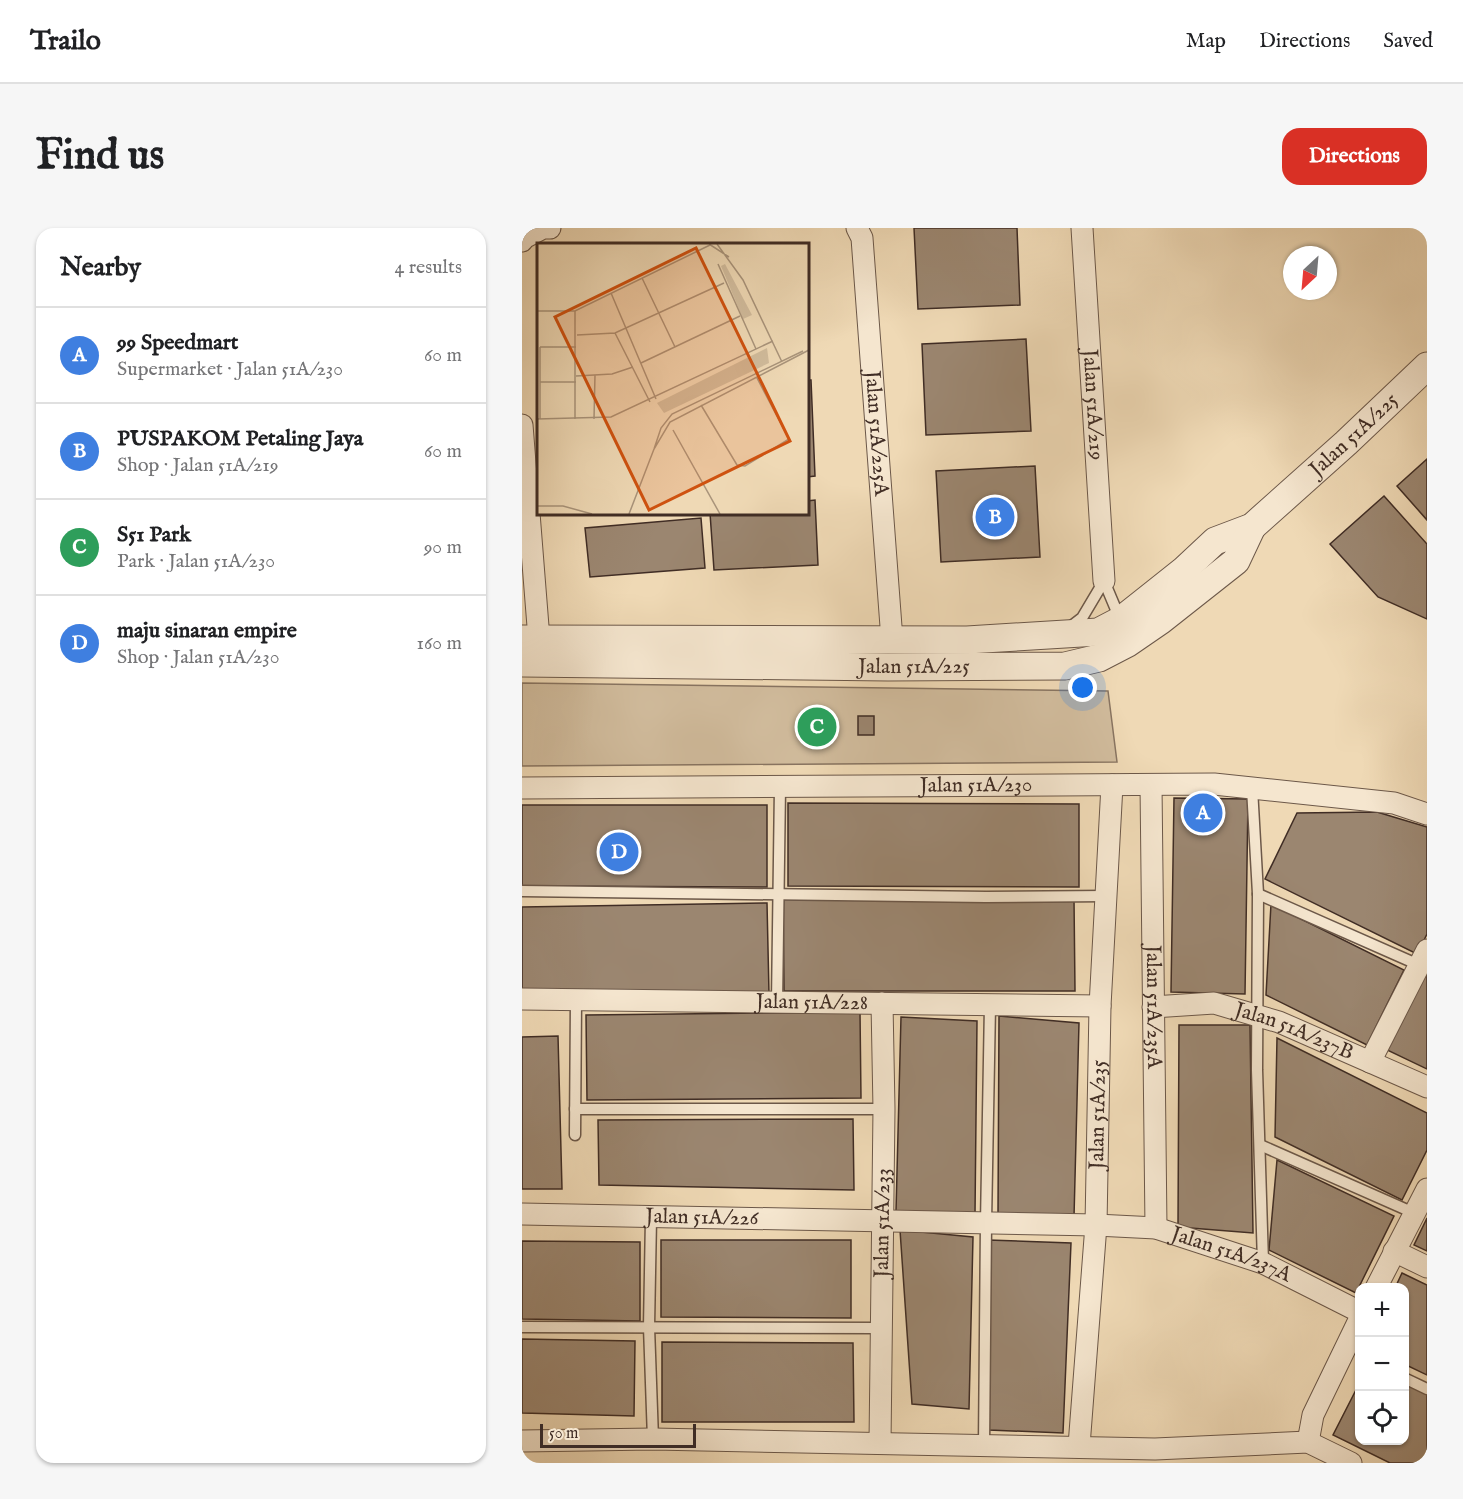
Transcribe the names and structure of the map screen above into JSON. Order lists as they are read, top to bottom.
{
  "streets": {
    "street": [
      "Jalan 51A/219",
      "Jalan 51A/225A",
      "Jalan 51A/225",
      "Jalan 51A/230",
      "Jalan 51A/228",
      "Jalan 51A/235A",
      "Jalan 51A/237B",
      "Jalan 51A/235",
      "Jalan 51A/226",
      "Jalan 51A/233",
      "Jalan 51A/237A"
    ]
  },
  "crossings": [
    ["Jalan 51A/219", "Jalan 51A/225"],
    ["Jalan 51A/225A", "Jalan 51A/225"],
    ["Jalan 51A/230", "Jalan 51A/235A"],
    ["Jalan 51A/230", "Jalan 51A/235"],
    ["Jalan 51A/228", "Jalan 51A/235"],
    ["Jalan 51A/228", "Jalan 51A/233"],
    ["Jalan 51A/235A", "Jalan 51A/237B"],
    ["Jalan 51A/235A", "Jalan 51A/237A"],
    ["Jalan 51A/235", "Jalan 51A/237A"],
    ["Jalan 51A/226", "Jalan 51A/233"],
    ["Jalan 51A/226", "Jalan 51A/237A"]
  ],
  "scale_bar": "50 m",
  "north": "bottom left",
  "page": {
    "header": "Trailo",
    "nav": ["Map", "Directions", "Saved"],
    "buttons": "Directions",
    "title": "Find us",
    "heading": ["Nearby", "4 results"],
    "list": [
      {
        "mark": "A",
        "name": "99 Speedmart",
        "note": "Supermarket · Jalan 51A/230",
        "value": "60 m"
      },
      {
        "mark": "B",
        "name": "PUSPAKOM Petaling Jaya",
        "note": "Shop · Jalan 51A/219",
        "value": "60 m"
      },
      {
        "mark": "C",
        "name": "S51 Park",
        "note": "Park · Jalan 51A/230",
        "value": "90 m"
      },
      {
        "mark": "D",
        "name": "maju sinaran empire",
        "note": "Shop · Jalan 51A/230",
        "value": "160 m"
      }
    ],
    "pins": [
      "B",
      "C",
      "A",
      "D"
    ],
    "map_buttons": ["+", "−"],
    "scale": "50 m"
  }
}
